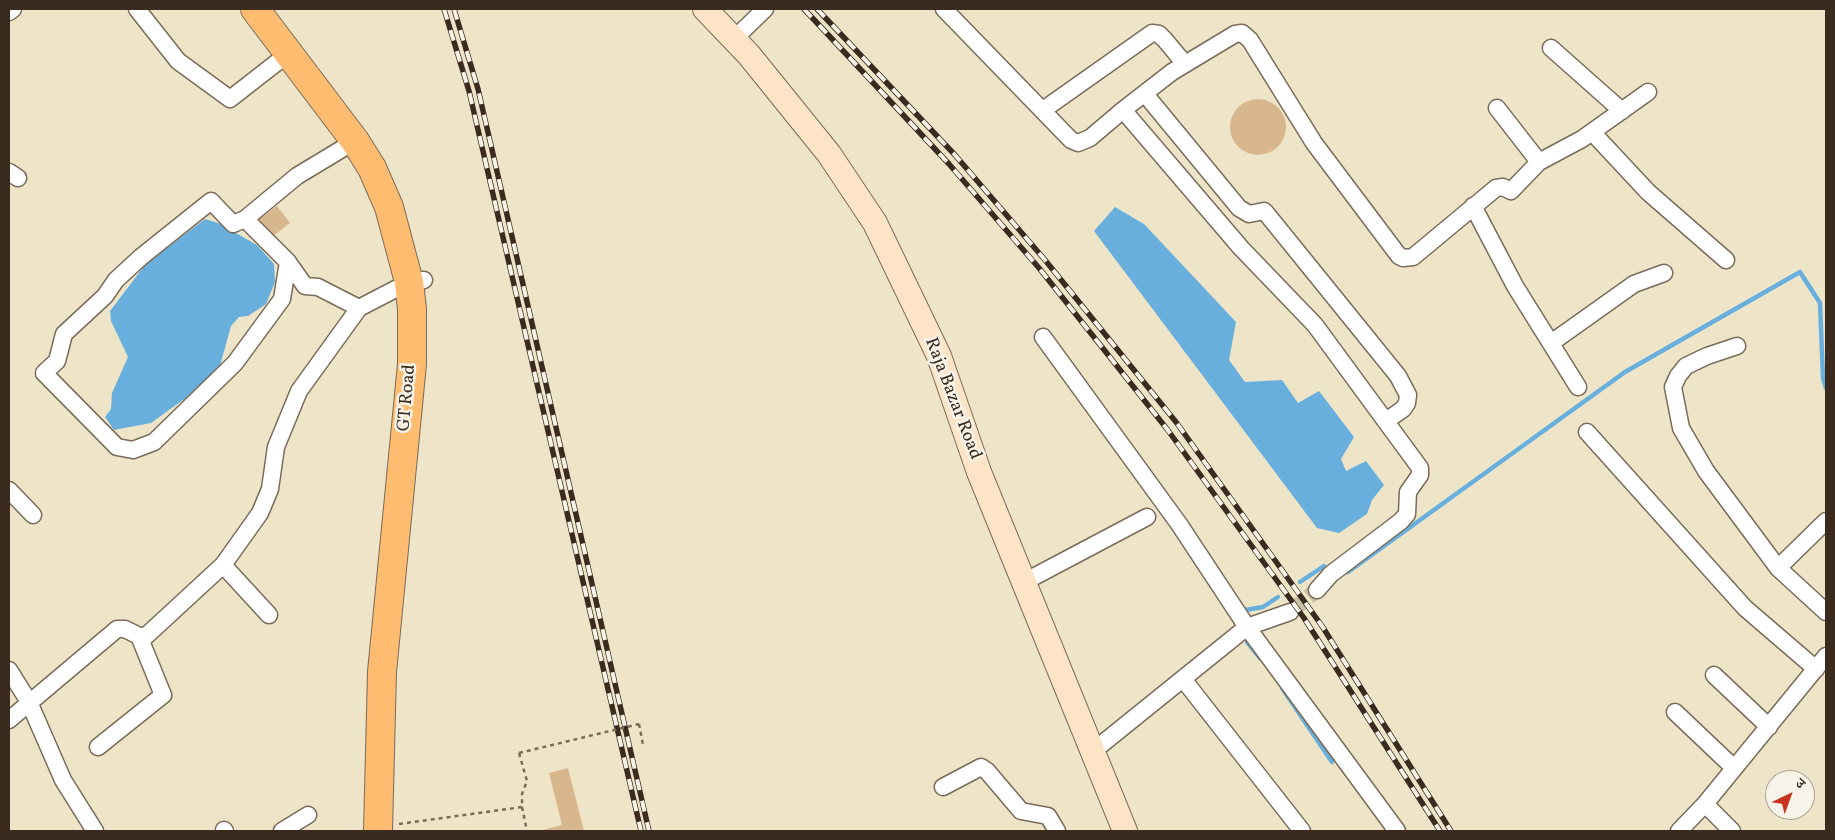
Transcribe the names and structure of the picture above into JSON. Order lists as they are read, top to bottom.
{
  "streets": {
    "highway": ["GT Road"],
    "street": ["Raja Bazar Road"]
  },
  "north": "top right"
}
